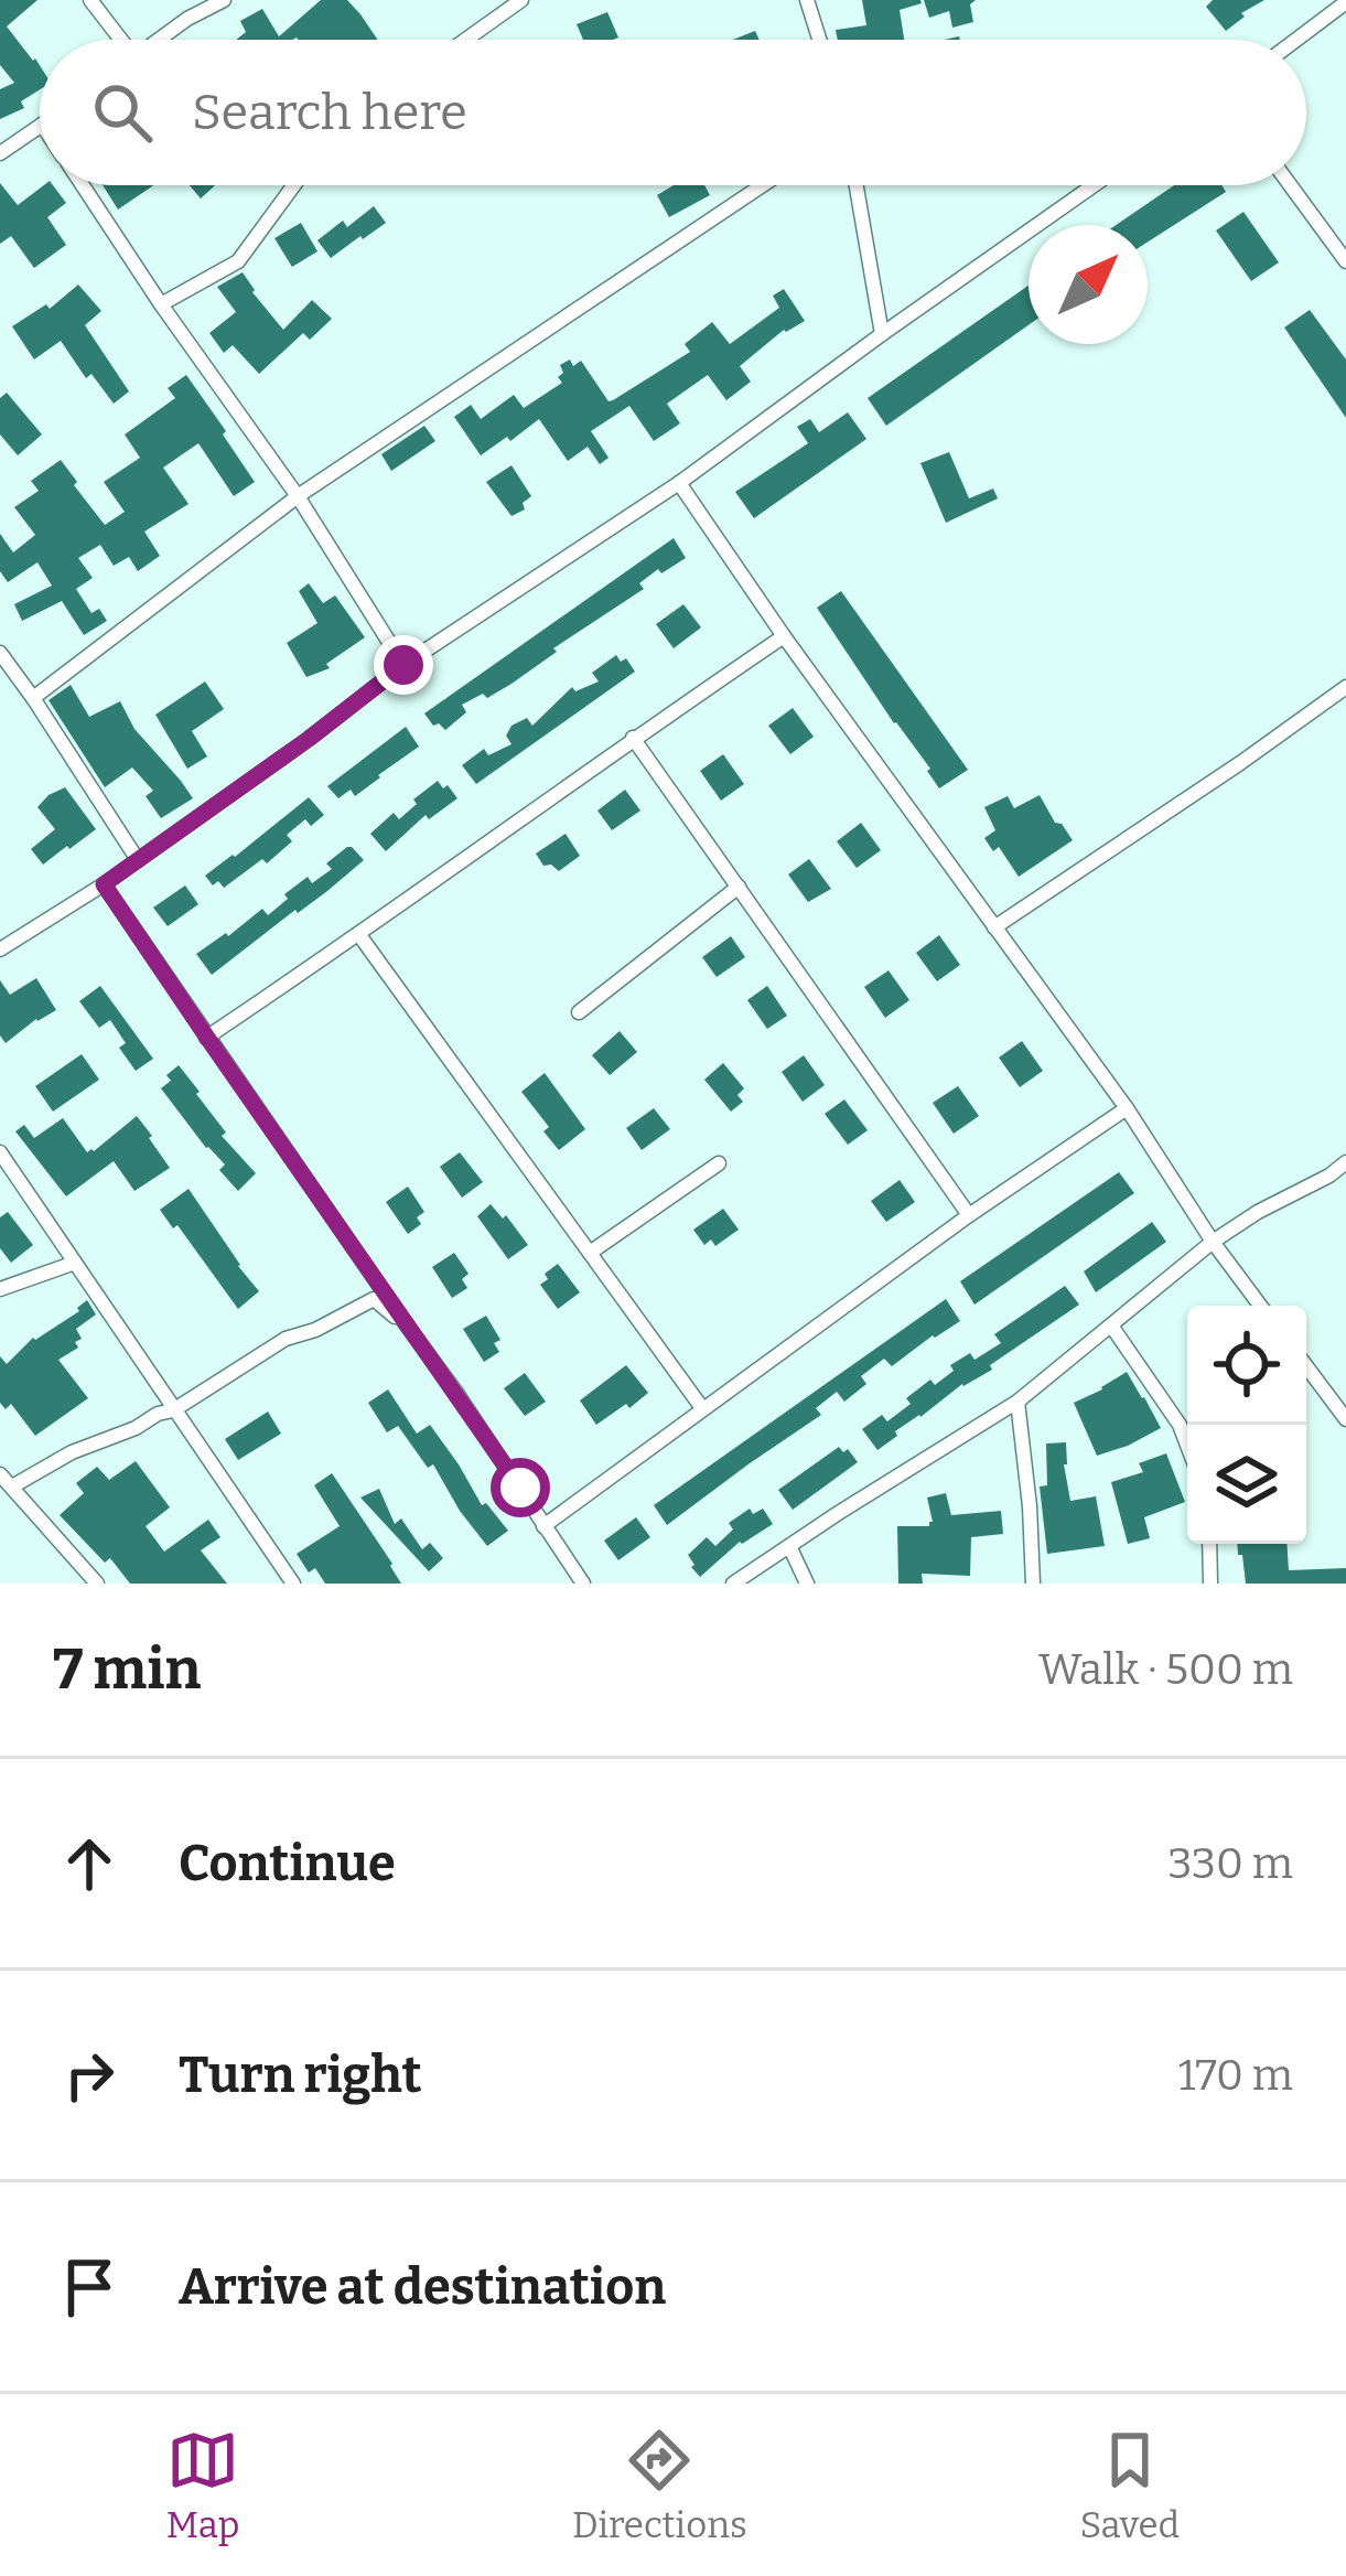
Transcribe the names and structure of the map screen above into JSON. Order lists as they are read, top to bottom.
{
  "north": "top right",
  "page": {
    "search": "Search here",
    "heading": ["7 min", "Walk · 500 m"],
    "list": [
      ["Continue", "330 m"],
      ["Turn right", "170 m"],
      "Arrive at destination"
    ],
    "nav": ["Map", "Directions", "Saved"]
  }
}
